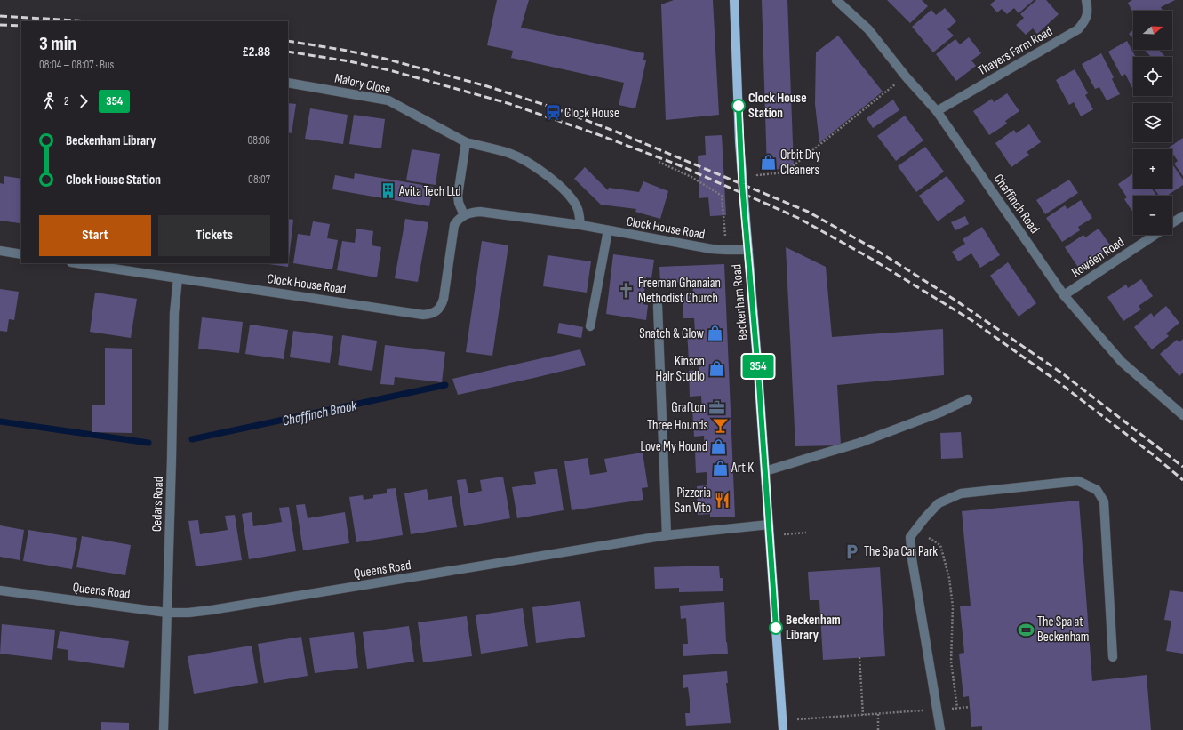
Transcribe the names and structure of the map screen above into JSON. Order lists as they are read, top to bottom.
{
  "streets": {
    "main road": ["Beckenham Road"],
    "street": [
      "Thayers Farm Road",
      "Malory Close",
      "Chaffinch Road",
      "Clock House Road",
      "Rowden Road",
      "Cedars Road",
      "Queens Road"
    ]
  },
  "crossings": [
    ["Thayers Farm Road", "Chaffinch Road"],
    ["Chaffinch Road", "Rowden Road"],
    ["Clock House Road", "Beckenham Road"],
    ["Clock House Road", "Cedars Road"],
    ["Beckenham Road", "Queens Road"],
    ["Cedars Road", "Queens Road"]
  ],
  "water": ["Chaffinch Brook"],
  "places": {
    "other": ["Clock House Station", "Beckenham Library"],
    "station": ["Clock House"],
    "shop": [
      "Orbit Dry Cleaners",
      "Snatch & Glow",
      "Kinson Hair Studio",
      "Love My Hound",
      "Art K"
    ],
    "building": ["Avita Tech Ltd"],
    "church": ["Freeman Ghanaian Methodist Church"],
    "office": ["Grafton"],
    "bar": ["Three Hounds"],
    "restaurant": ["Pizzeria San Vito"],
    "parking": ["The Spa Car Park"],
    "sports": ["The Spa at Beckenham"]
  },
  "lines": ["bus line 354"],
  "north": "right",
  "page": {
    "on_map": "354",
    "map_buttons": ["+", "−"],
    "heading": ["3 min", "08:04 – 08:07 · Bus", "£2.88"],
    "legs": ["2", "354"],
    "list": [
      {
        "name": "Beckenham Library",
        "value": "08:06"
      },
      {
        "name": "Clock House Station",
        "value": "08:07"
      }
    ],
    "buttons": ["Start", "Tickets"]
  }
}
